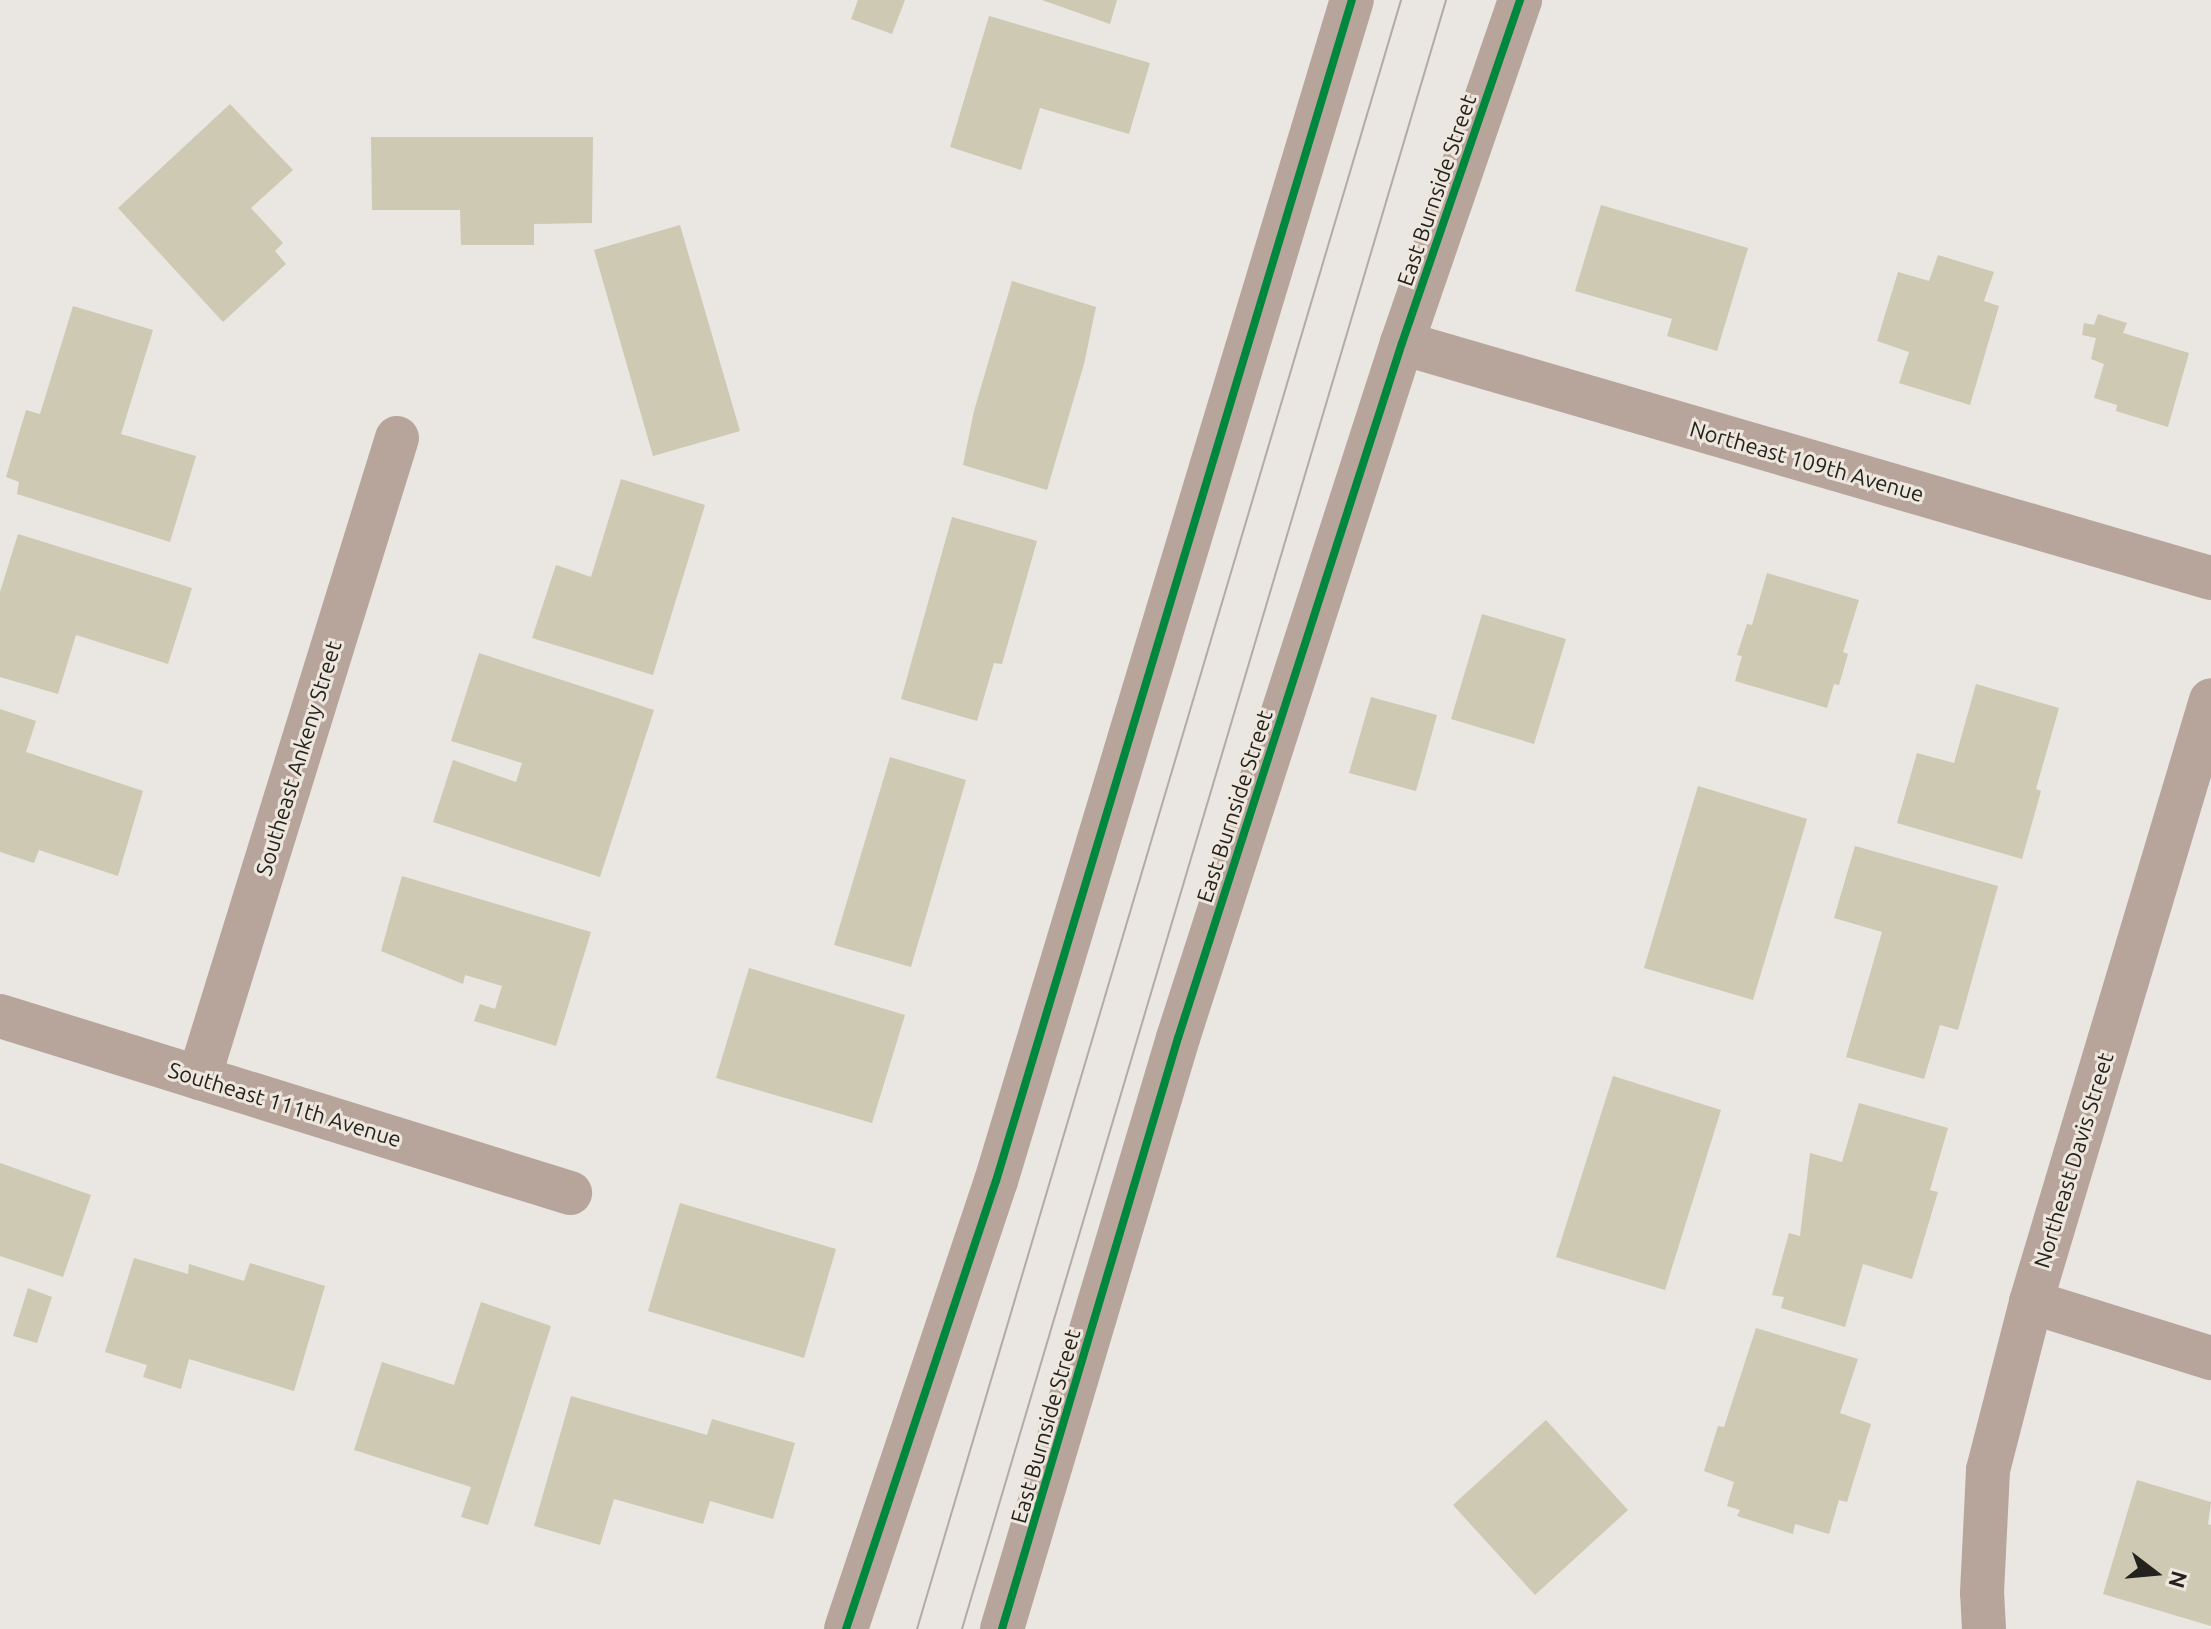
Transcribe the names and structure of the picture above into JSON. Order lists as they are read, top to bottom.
{
  "streets": {
    "street": [
      "East Burnside Street",
      "Northeast 109th Avenue",
      "Southeast Ankeny Street",
      "Southeast 111th Avenue",
      "Northeast Davis Street"
    ]
  },
  "crossings": [
    ["East Burnside Street", "Northeast 109th Avenue"],
    ["Southeast Ankeny Street", "Southeast 111th Avenue"]
  ],
  "north": "right"
}
